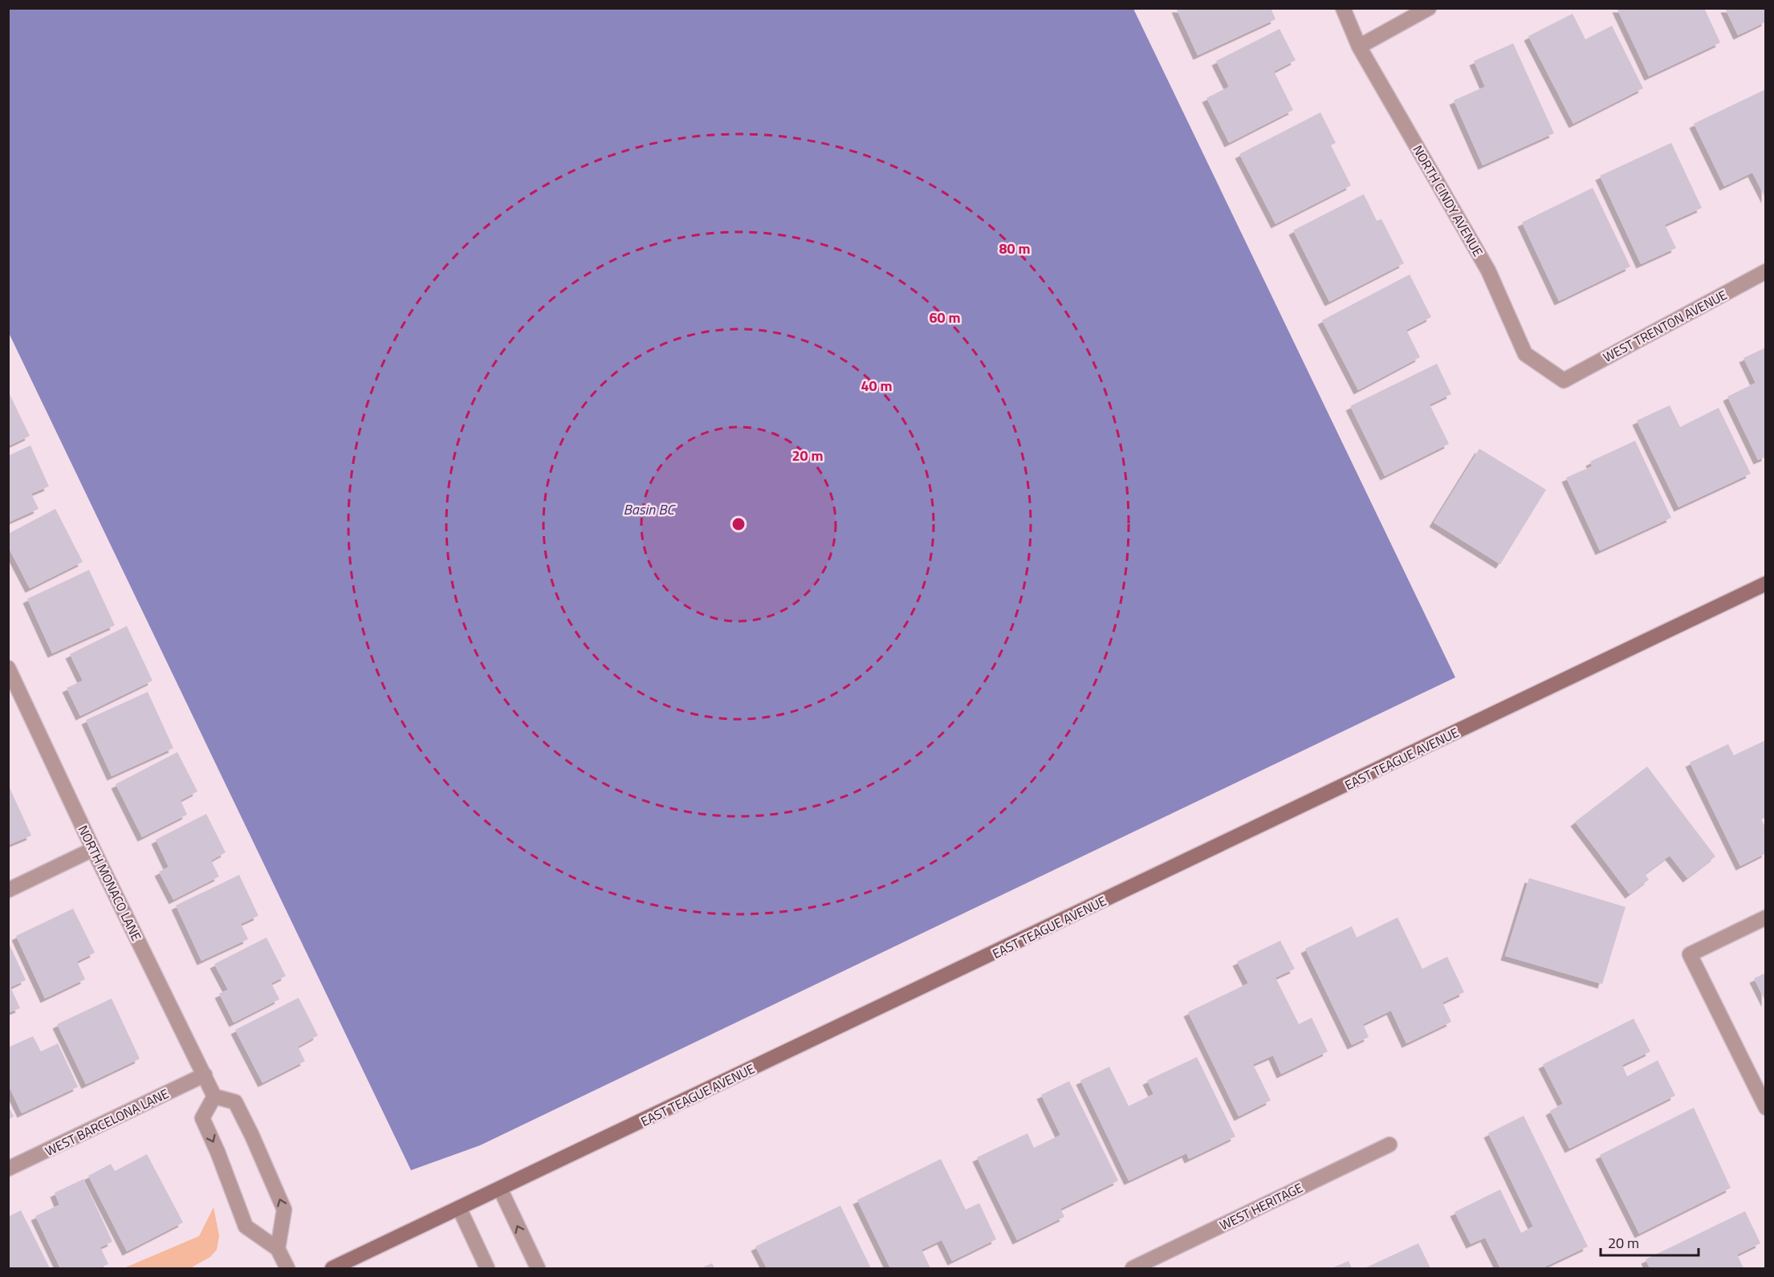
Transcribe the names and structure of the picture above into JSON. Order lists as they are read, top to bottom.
{
  "streets": {
    "street": [
      "NORTH CINDY AVENUE",
      "WEST TRENTON AVENUE",
      "EAST TEAGUE AVENUE",
      "NORTH MONACO LANE",
      "WEST BARCELONA LANE",
      "WEST HERITAGE"
    ]
  },
  "crossings": [
    ["NORTH CINDY AVENUE", "WEST TRENTON AVENUE"],
    ["NORTH MONACO LANE", "WEST BARCELONA LANE"]
  ],
  "water": ["Basin BC"],
  "scale_bar": "20 m",
  "rings": [
    "80 m",
    "60 m",
    "40 m",
    "20 m"
  ]
}
